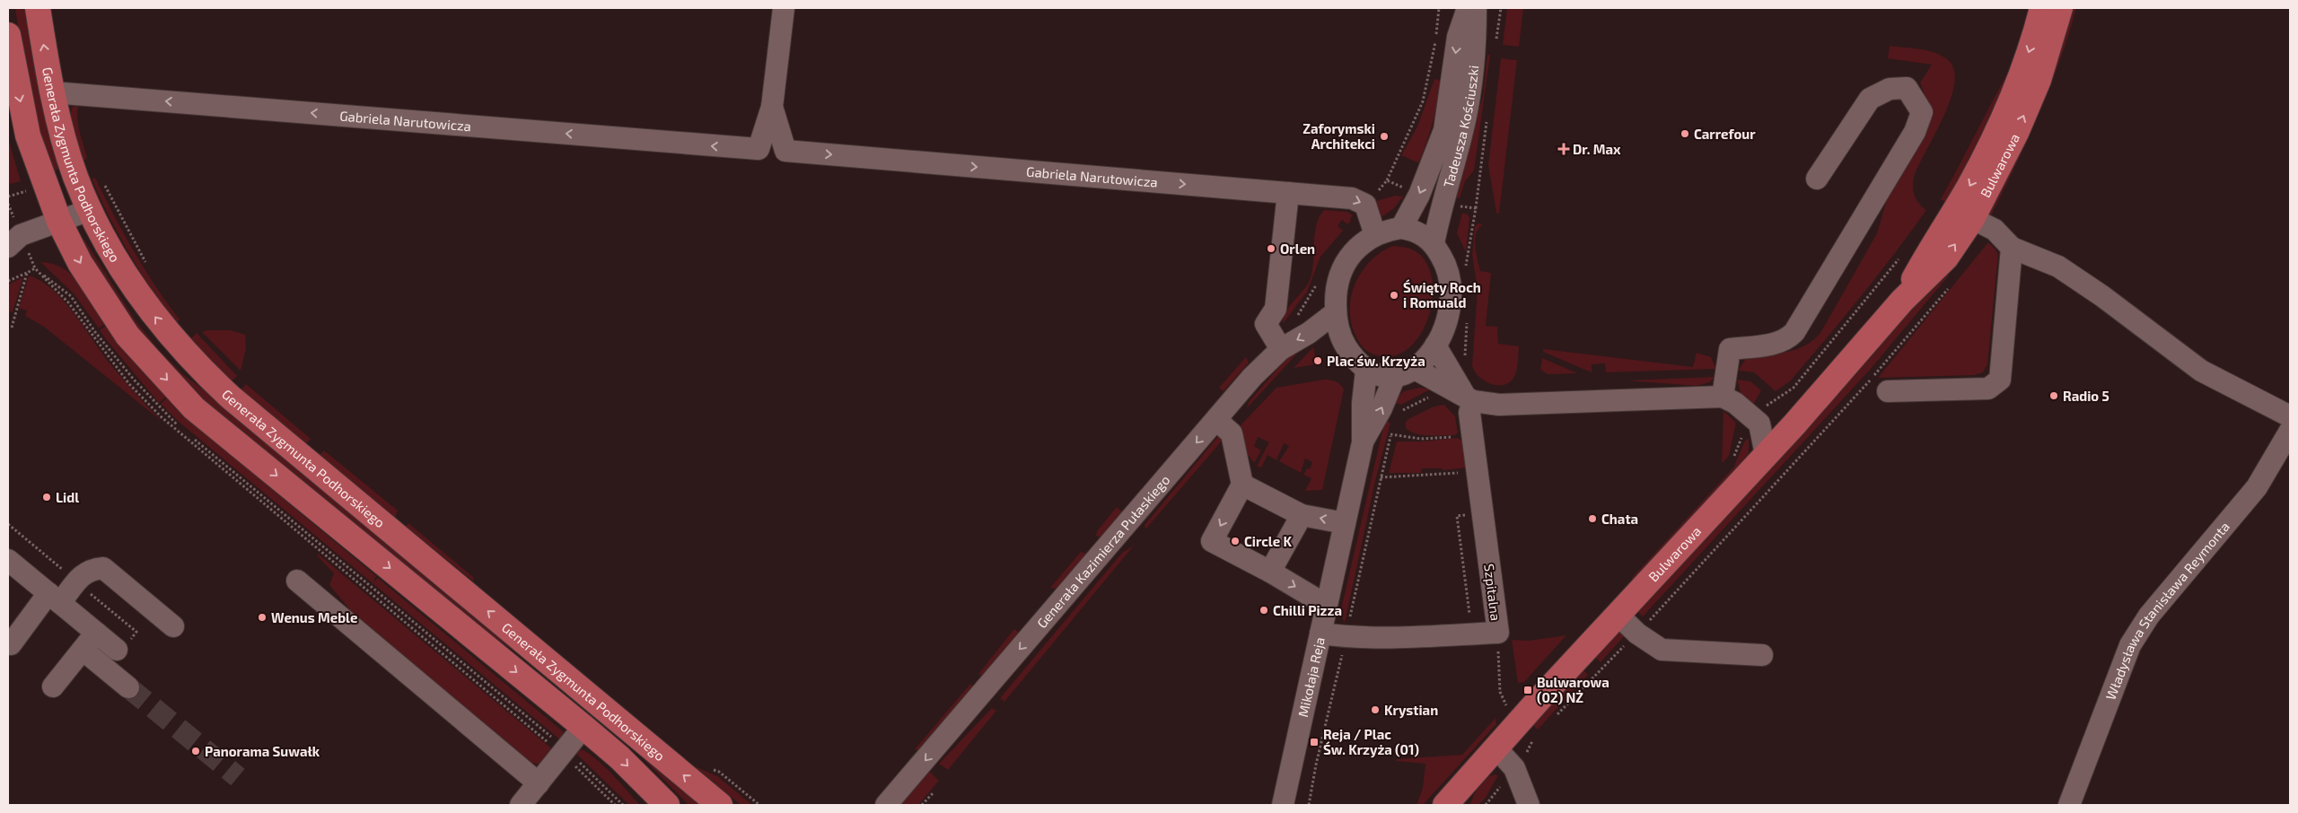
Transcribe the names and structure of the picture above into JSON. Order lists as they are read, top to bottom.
{
  "streets": {
    "main road": ["Generała Zygmunta Podhorskiego", "Bulwarowa"],
    "street": [
      "Gabriela Narutowicza",
      "Tadeusza Kościuszki",
      "Generała Kazimierza Pułaskiego",
      "Szpitalna",
      "Władysława Stanisława Reymonta",
      "Mikołaja Reja"
    ]
  },
  "crossings": [
    ["Gabriela Narutowicza", "Generała Zygmunta Podhorskiego"],
    ["Tadeusza Kościuszki", "Generała Kazimierza Pułaskiego"],
    ["Szpitalna", "Mikołaja Reja"]
  ],
  "one_way": ["Generała Kazimierza Pułaskiego"],
  "places": {
    "other": [
      "Carrefour",
      "Zaforymski Architekci",
      "Orlen",
      "Święty Roch i Romuald",
      "Plac św. Krzyża",
      "Radio 5",
      "Lidl",
      "Chata",
      "Circle K",
      "Chilli Pizza",
      "Wenus Meble",
      "Krystian",
      "Panorama Suwałk"
    ],
    "health": ["Dr. Max"],
    "transit": ["Bulwarowa (02) NŻ", "Reja / Plac Św. Krzyża (01)"]
  }
}
